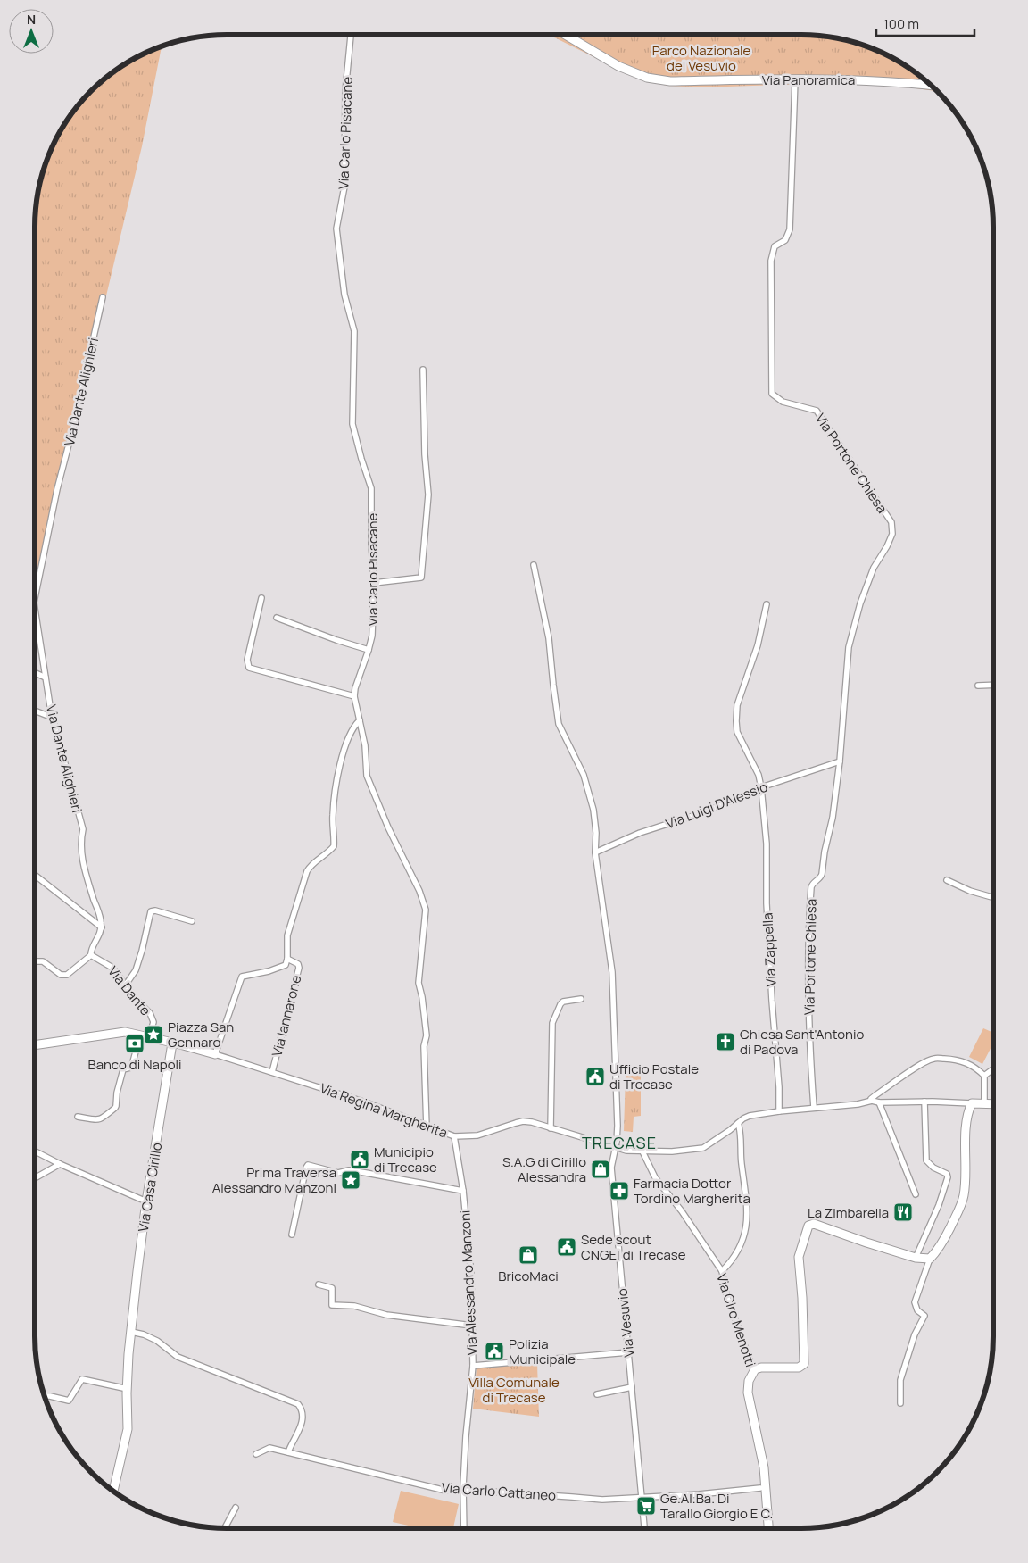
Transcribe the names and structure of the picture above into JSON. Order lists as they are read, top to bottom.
{
  "streets": {
    "street": [
      "Via Panoramica",
      "Via Carlo Pisacane",
      "Via Dante Alighieri",
      "Via Portone Chiesa",
      "Via Luigi D'Alessio",
      "Via Zappella",
      "Via Dante",
      "Via Iannarone",
      "Via Regina Margherita",
      "Via Casa Cirillo",
      "Via Alessandro Manzoni",
      "Via Ciro Menotti",
      "Via Vesuvio",
      "Via Carlo Cattaneo"
    ]
  },
  "crossings": [
    ["Via Panoramica", "Via Portone Chiesa"],
    ["Via Carlo Pisacane", "Via Iannarone"],
    ["Via Carlo Pisacane", "Via Regina Margherita"],
    ["Via Portone Chiesa", "Via Luigi D'Alessio"],
    ["Via Portone Chiesa", "Via Regina Margherita"],
    ["Via Luigi D'Alessio", "Via Zappella"],
    ["Via Luigi D'Alessio", "Via Vesuvio"],
    ["Via Zappella", "Via Regina Margherita"],
    ["Via Dante", "Via Regina Margherita"],
    ["Via Iannarone", "Via Regina Margherita"],
    ["Via Regina Margherita", "Via Casa Cirillo"],
    ["Via Regina Margherita", "Via Alessandro Manzoni"],
    ["Via Regina Margherita", "Via Ciro Menotti"],
    ["Via Regina Margherita", "Via Vesuvio"],
    ["Via Alessandro Manzoni", "Via Carlo Cattaneo"],
    ["Via Vesuvio", "Via Carlo Cattaneo"]
  ],
  "districts": ["TRECASE"],
  "parks": ["Parco Nazionale del Vesuvio", "Villa Comunale di Trecase"],
  "places": {
    "place": ["Piazza San Gennaro", "Prima Traversa Alessandro Manzoni"],
    "church": ["Chiesa Sant'Antonio di Padova"],
    "bank": ["Banco di Napoli"],
    "public building": [
      "Ufficio Postale di Trecase",
      "Municipio di Trecase",
      "Sede scout CNGEI di Trecase",
      "Polizia Municipale"
    ],
    "shop": ["S.A.G di Cirillo Alessandra", "BricoMaci"],
    "pharmacy": ["Farmacia Dottor Tordino Margherita"],
    "restaurant": ["La Zimbarella"],
    "supermarket": ["Ge.Al.Ba. Di Tarallo Giorgio E C."]
  },
  "scale_bar": "100 m",
  "north": "top"
}
